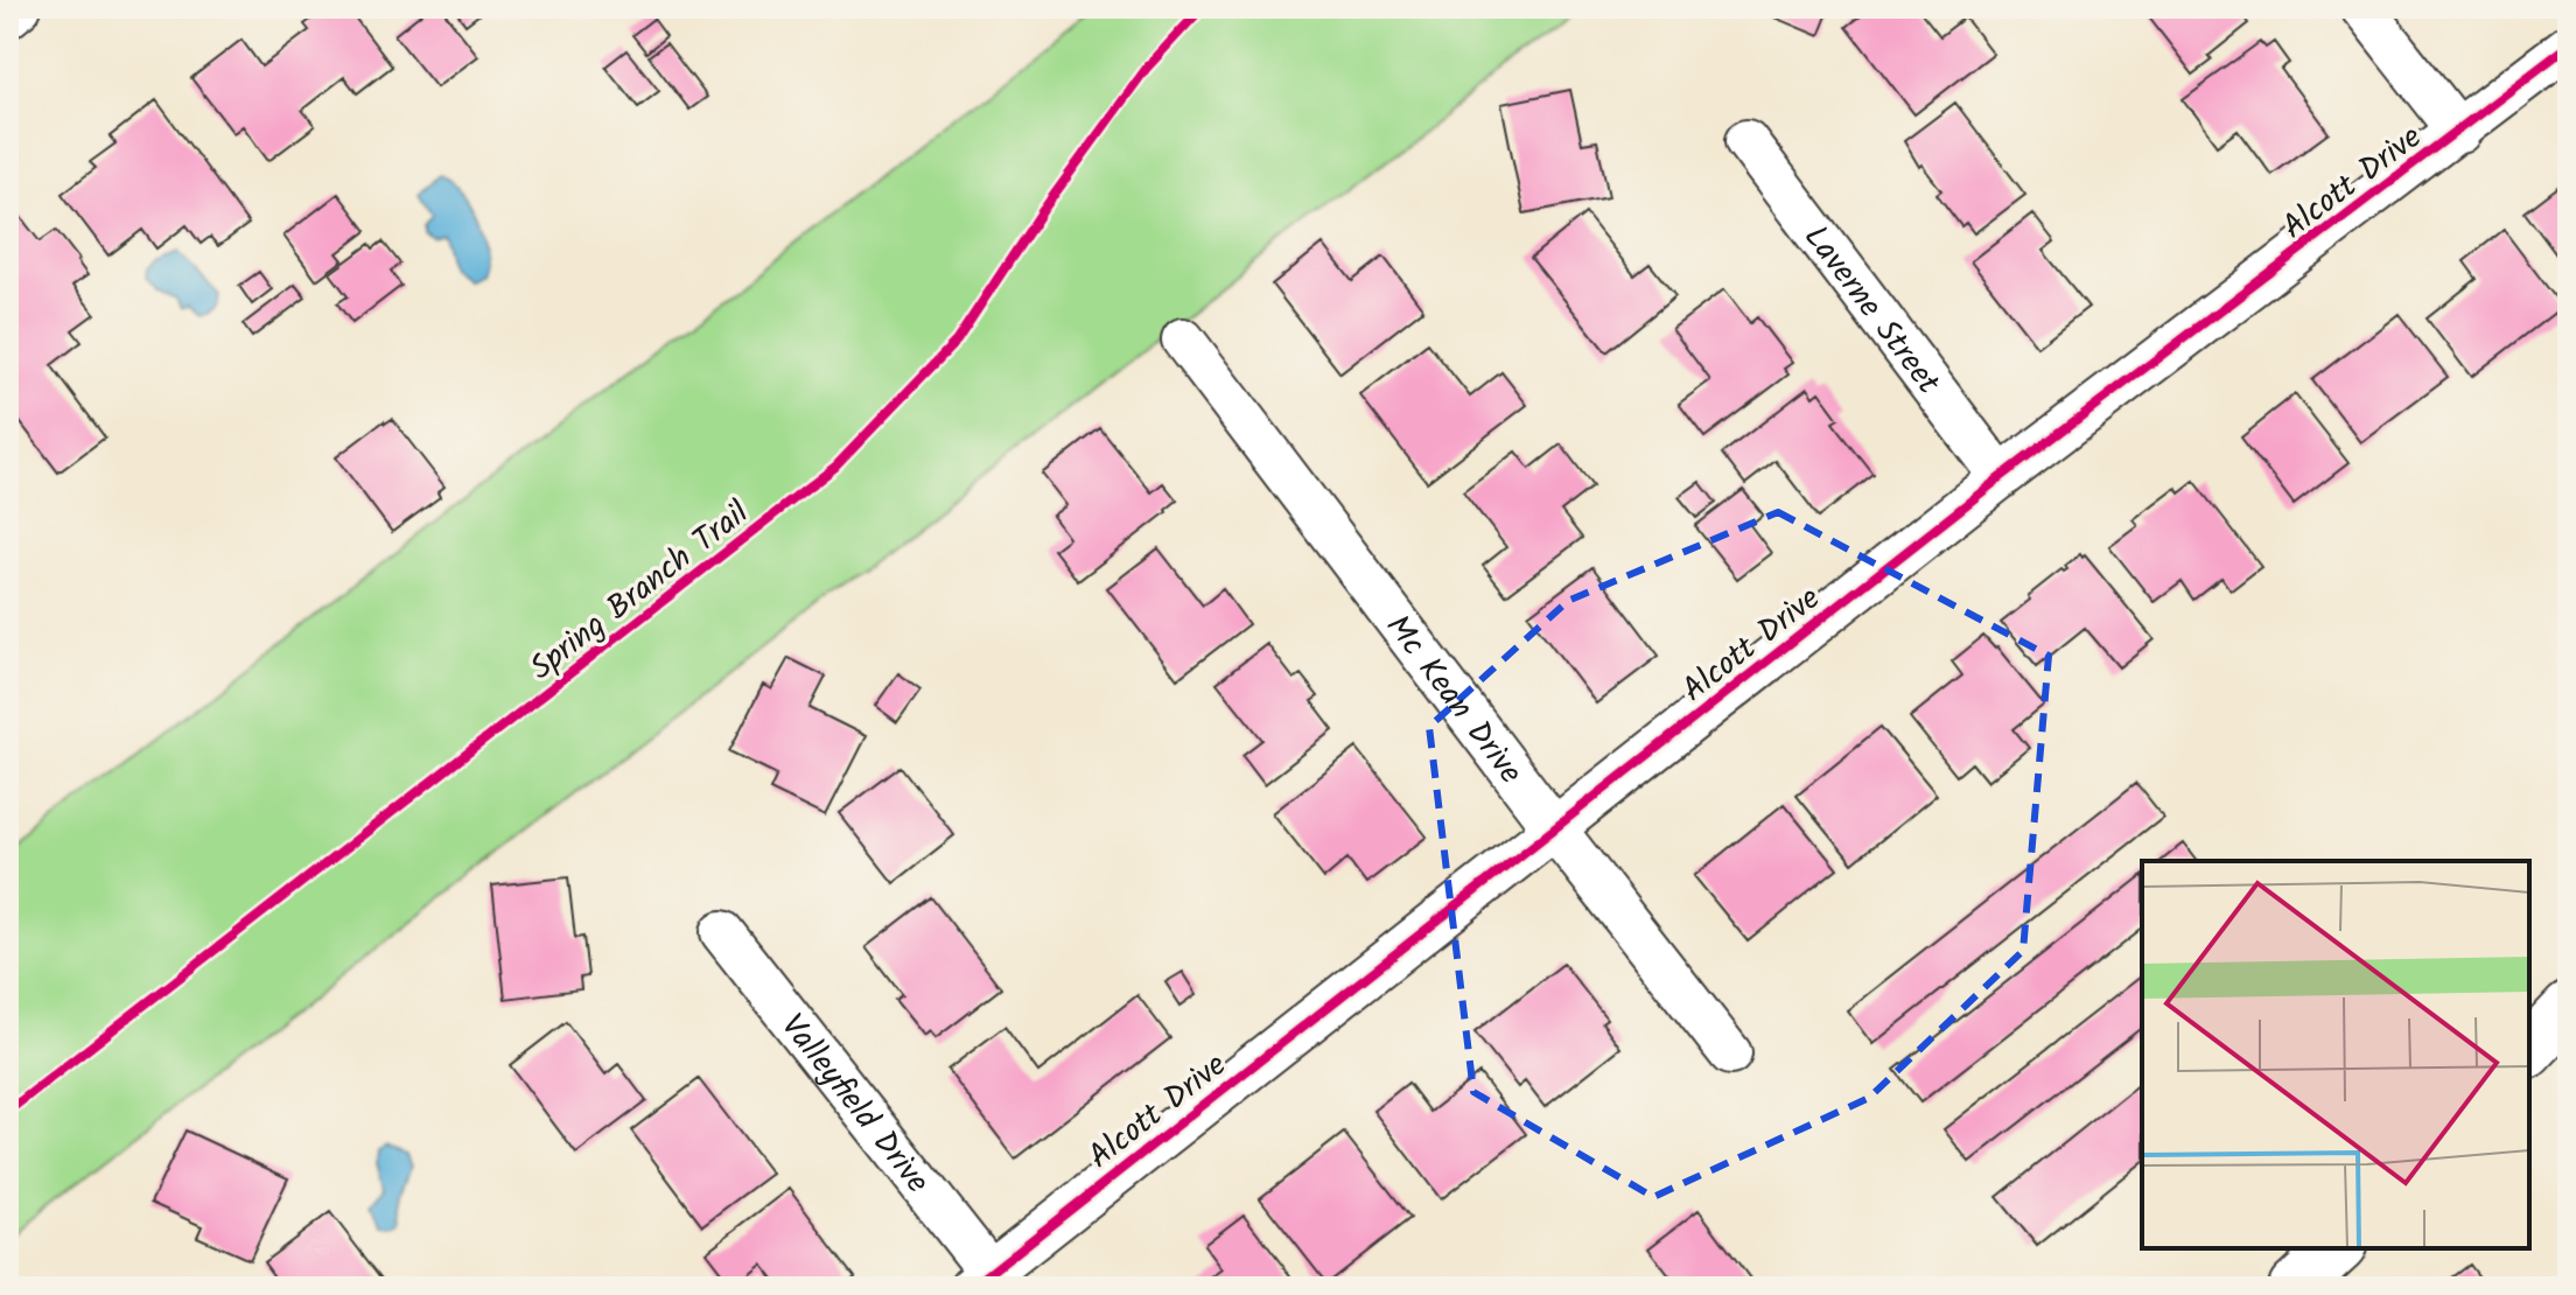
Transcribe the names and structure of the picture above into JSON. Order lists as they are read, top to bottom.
{
  "streets": {
    "street": [
      "Alcott Drive",
      "Laverne Street",
      "Mc Kean Drive",
      "Valleyfield Drive"
    ],
    "cycle path": ["Spring Branch Trail"]
  },
  "crossings": [
    ["Alcott Drive", "Laverne Street"],
    ["Alcott Drive", "Mc Kean Drive"],
    ["Alcott Drive", "Valleyfield Drive"]
  ]
}
